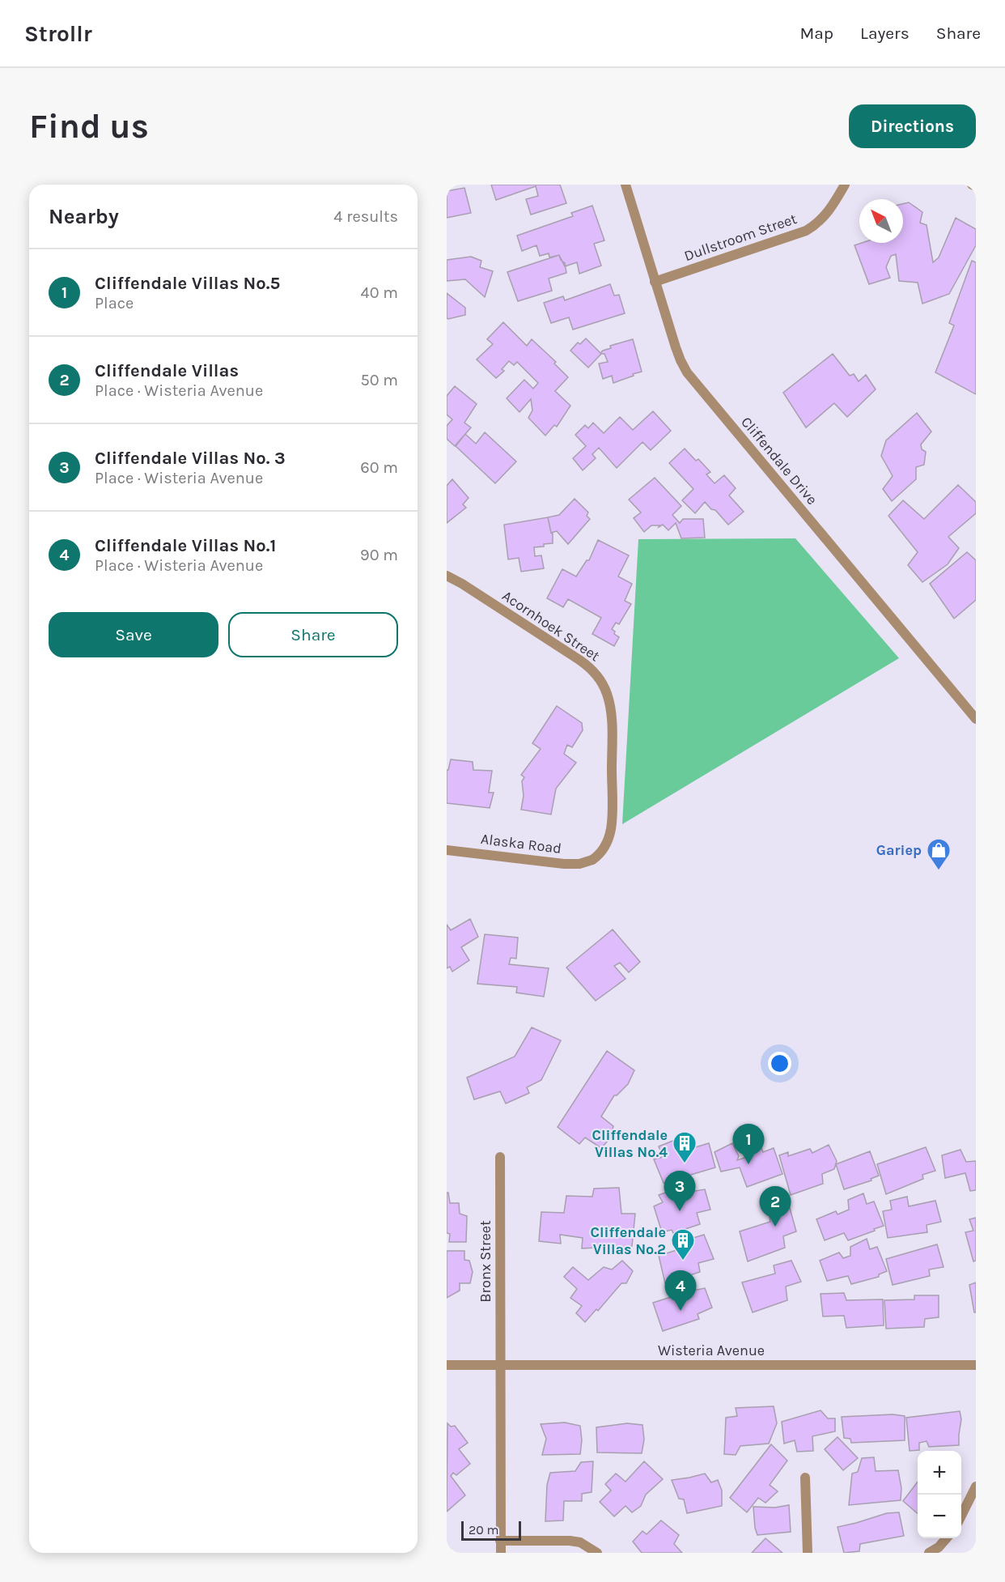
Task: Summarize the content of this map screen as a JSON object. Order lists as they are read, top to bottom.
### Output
{
  "streets": {
    "street": [
      "Dullstroom Street",
      "Cliffendale Drive",
      "Acornhoek Street",
      "Alaska Road",
      "Bronx Street",
      "Wisteria Avenue"
    ]
  },
  "crossings": [
    ["Dullstroom Street", "Cliffendale Drive"],
    ["Acornhoek Street", "Alaska Road"],
    ["Bronx Street", "Wisteria Avenue"]
  ],
  "places": {
    "shop": ["Gariep"],
    "building": ["Cliffendale Villas No.4", "Cliffendale Villas No.2"]
  },
  "scale_bar": "20 m",
  "north": "top left",
  "page": {
    "header": "Strollr",
    "nav": ["Map", "Layers", "Share"],
    "buttons": [
      "Directions",
      ["Save", "Share"]
    ],
    "title": "Find us",
    "heading": ["Nearby", "4 results"],
    "list": [
      {
        "mark": "1",
        "name": "Cliffendale Villas No.5",
        "note": "Place",
        "value": "40 m"
      },
      {
        "mark": "2",
        "name": "Cliffendale Villas",
        "note": "Place · Wisteria Avenue",
        "value": "50 m"
      },
      {
        "mark": "3",
        "name": "Cliffendale Villas No. 3",
        "note": "Place · Wisteria Avenue",
        "value": "60 m"
      },
      {
        "mark": "4",
        "name": "Cliffendale Villas No.1",
        "note": "Place · Wisteria Avenue",
        "value": "90 m"
      }
    ],
    "pins": [
      "1",
      "3",
      "2",
      "4"
    ],
    "map_buttons": ["+", "−"],
    "scale": "20 m"
  }
}
